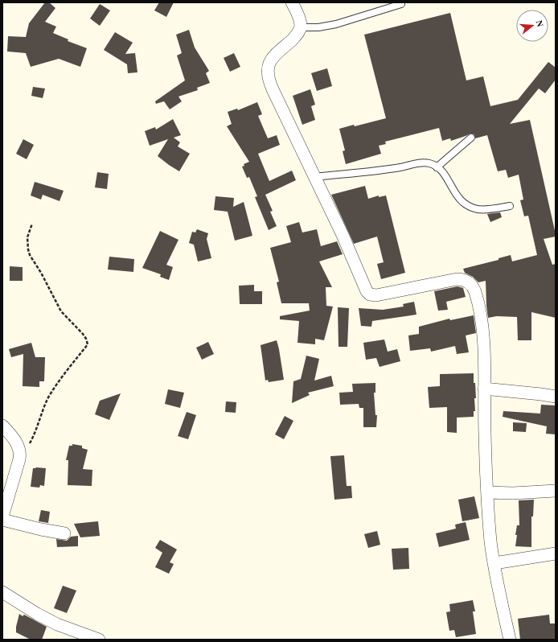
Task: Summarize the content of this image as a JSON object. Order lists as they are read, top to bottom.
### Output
{
  "north": "right"
}
